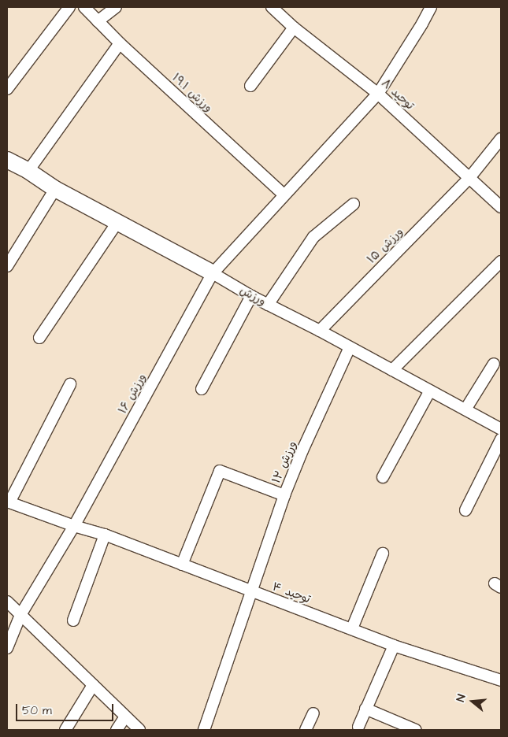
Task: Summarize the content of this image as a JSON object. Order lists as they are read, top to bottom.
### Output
{
  "streets": {
    "street": [
      "ورزش ۱۹.۱",
      "توحید ۸",
      "ورزش ۱۵",
      "ورزش",
      "ورزش ۱۶",
      "ورزش ۱۲",
      "توحید ۴"
    ]
  },
  "crossings": [
    ["ورزش ۱۹.۱", "ورزش ۱۶"],
    ["توحید ۸", "ورزش ۱۵"],
    ["توحید ۸", "ورزش ۱۶"],
    ["ورزش ۱۵", "ورزش"],
    ["ورزش", "ورزش ۱۶"],
    ["ورزش", "ورزش ۱۲"],
    ["ورزش ۱۶", "توحید ۴"],
    ["ورزش ۱۲", "توحید ۴"]
  ],
  "scale_bar": "50 m",
  "north": "left"
}
